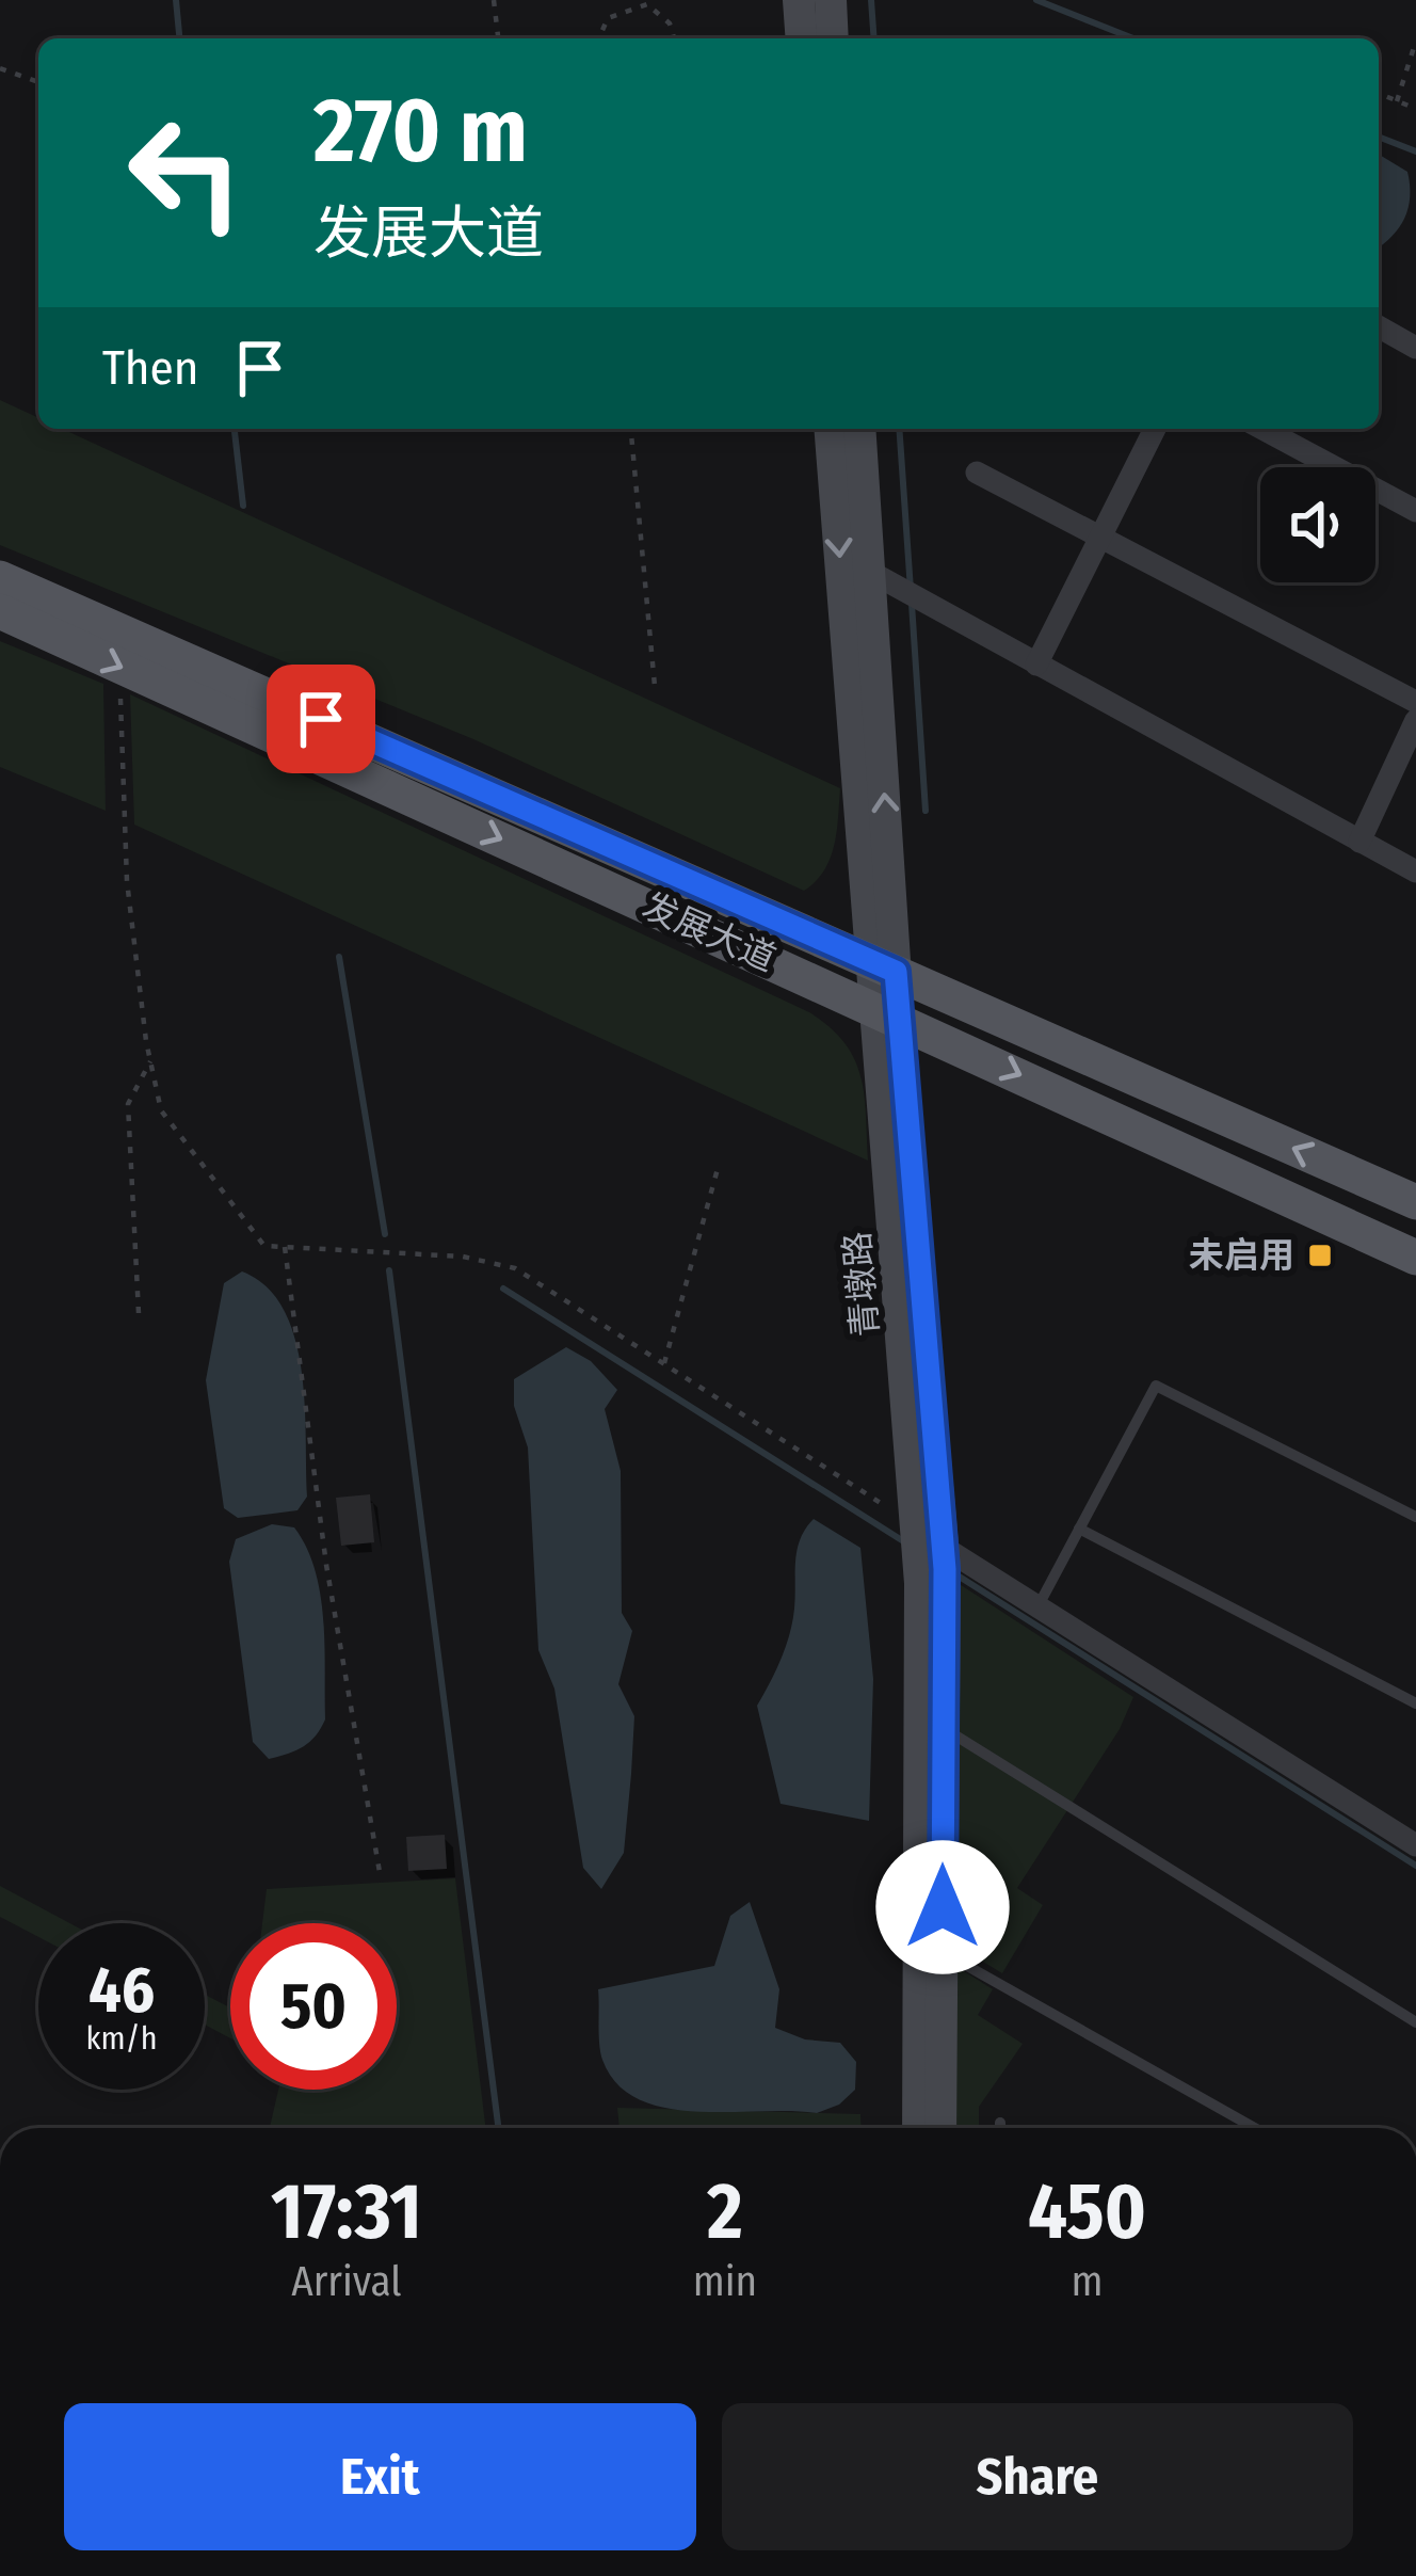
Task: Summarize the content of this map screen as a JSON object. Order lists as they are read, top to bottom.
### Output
{
  "streets": {
    "main road": ["发展大道", "青墩路"]
  },
  "crossings": [
    ["发展大道", "青墩路"]
  ],
  "places": {
    "transit": ["未启用"]
  },
  "page": {
    "turn": ["270 m", "发展大道"],
    "then": "Then",
    "speed": "46 km/h",
    "limit": "50",
    "eta": [
      "17:31",
      "Arrival",
      "2",
      "min",
      "450",
      "m"
    ],
    "buttons": ["Exit", "Share"]
  }
}
